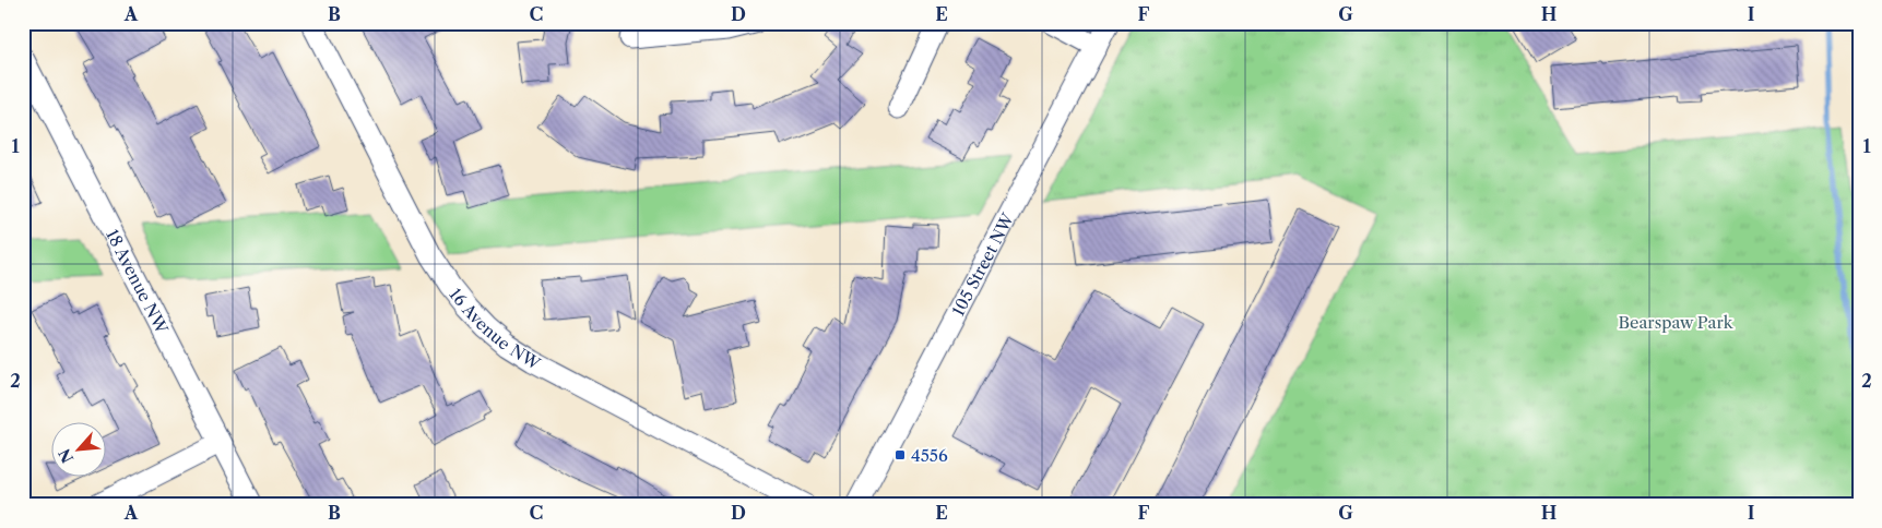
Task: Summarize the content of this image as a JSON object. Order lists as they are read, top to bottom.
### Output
{
  "streets": {
    "street": ["105 Street NW", "18 Avenue NW", "16 Avenue NW"]
  },
  "parks": ["Bearspaw Park"],
  "places": {
    "transit": ["4556"]
  },
  "north": "bottom left",
  "grid": {
    "columns": [
      "A",
      "B",
      "C",
      "D",
      "E",
      "F",
      "G",
      "H",
      "I"
    ],
    "rows": ["1", "2"]
  }
}
